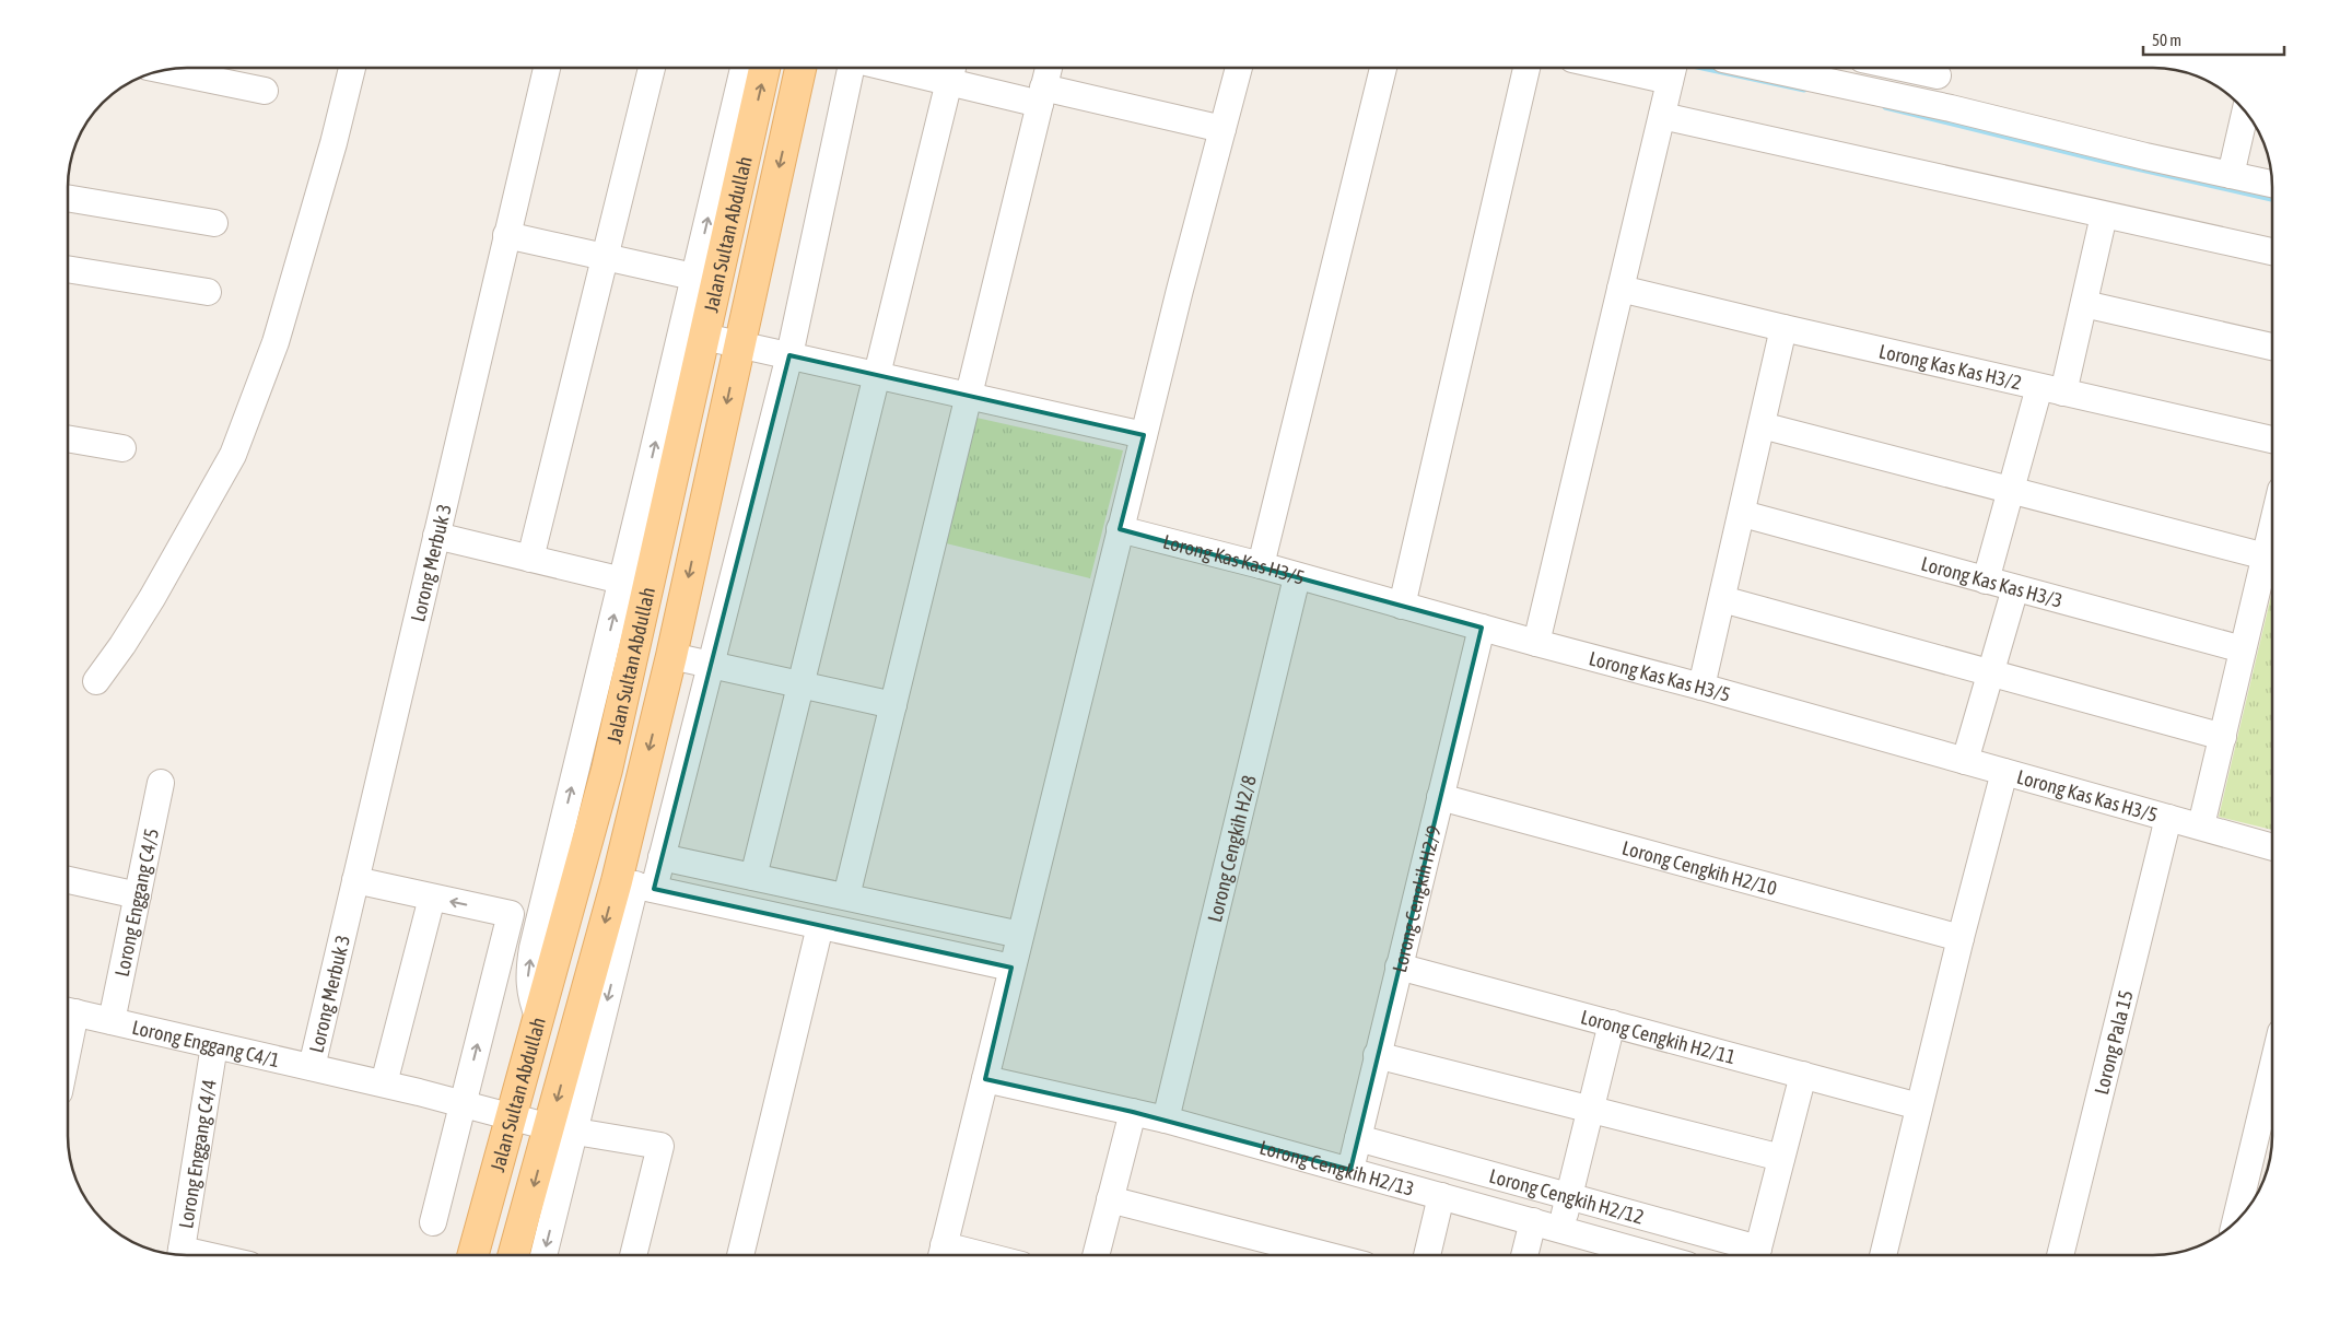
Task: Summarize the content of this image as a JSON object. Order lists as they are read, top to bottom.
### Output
{
  "streets": {
    "main road": ["Jalan Sultan Abdullah"],
    "street": [
      "Lorong Kas Kas H3/2",
      "Lorong Kas Kas H3/5",
      "Lorong Merbuk 3",
      "Lorong Kas Kas H3/3",
      "Lorong Cengkih H2/8",
      "Lorong Cengkih H2/10",
      "Lorong Cengkih H2/9",
      "Lorong Enggang C4/5",
      "Lorong Cengkih H2/11",
      "Lorong Pala 15",
      "Lorong Enggang C4/1",
      "Lorong Enggang C4/4",
      "Lorong Cengkih H2/13",
      "Lorong Cengkih H2/12"
    ]
  },
  "crossings": [
    ["Jalan Sultan Abdullah", "Lorong Enggang C4/1"],
    ["Lorong Kas Kas H3/5", "Lorong Cengkih H2/8"],
    ["Lorong Kas Kas H3/5", "Lorong Cengkih H2/9"],
    ["Lorong Kas Kas H3/5", "Lorong Pala 15"],
    ["Lorong Merbuk 3", "Lorong Enggang C4/1"],
    ["Lorong Cengkih H2/8", "Lorong Cengkih H2/13"],
    ["Lorong Cengkih H2/10", "Lorong Cengkih H2/9"],
    ["Lorong Cengkih H2/9", "Lorong Cengkih H2/11"],
    ["Lorong Cengkih H2/9", "Lorong Cengkih H2/13"],
    ["Lorong Cengkih H2/9", "Lorong Cengkih H2/12"],
    ["Lorong Enggang C4/5", "Lorong Enggang C4/1"],
    ["Lorong Enggang C4/1", "Lorong Enggang C4/4"]
  ],
  "scale_bar": "50 m"
}
